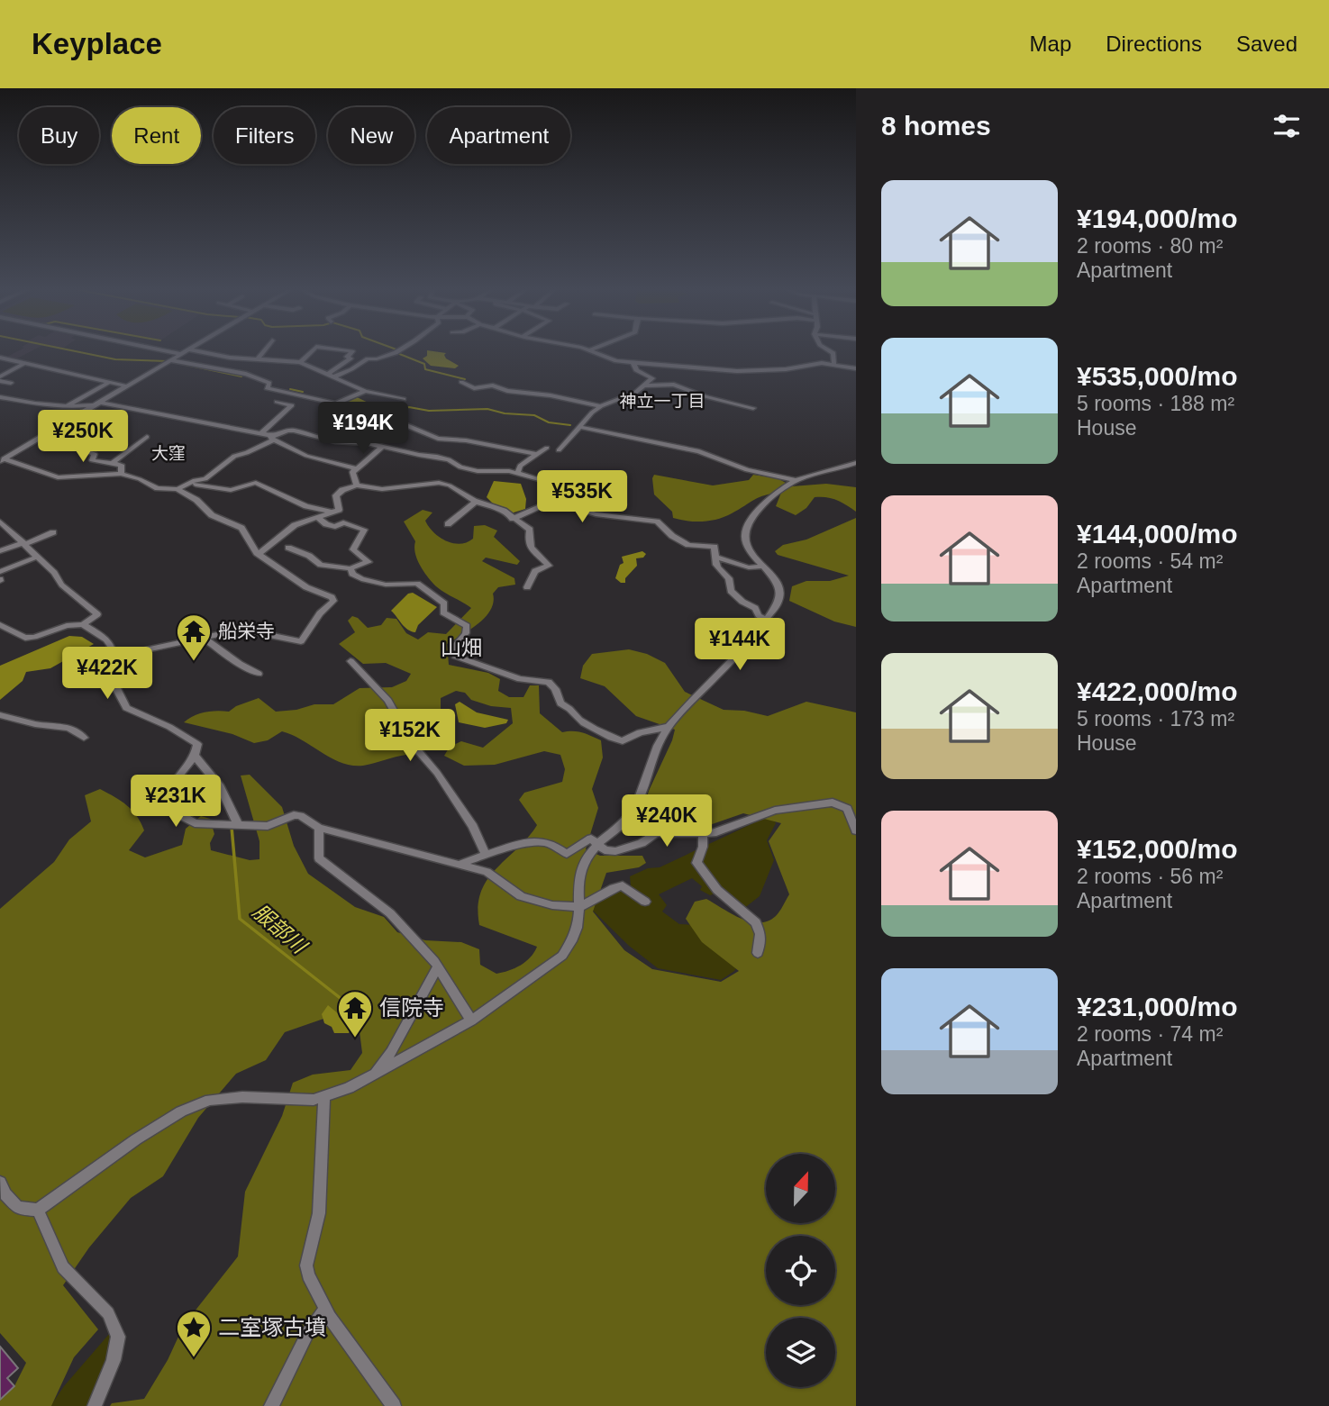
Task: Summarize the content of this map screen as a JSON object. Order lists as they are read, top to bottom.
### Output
{
  "districts": ["神立一丁目", "大窪", "山畑"],
  "water": ["服部川"],
  "places": {
    "temple": ["船栄寺", "信院寺"],
    "place": ["二室塚古墳"]
  },
  "north": "top",
  "page": {
    "header": "Keyplace",
    "nav": ["Map", "Directions", "Saved"],
    "heading": "8 homes",
    "chip": [
      "Buy",
      "Rent",
      "Filters",
      "New",
      "Apartment"
    ],
    "list": [
      {
        "name": "¥194,000/mo",
        "note": "2 rooms · 80 m² · Apartment"
      },
      {
        "name": "¥535,000/mo",
        "note": "5 rooms · 188 m² · House"
      },
      {
        "name": "¥144,000/mo",
        "note": "2 rooms · 54 m² · Apartment"
      },
      {
        "name": "¥422,000/mo",
        "note": "5 rooms · 173 m² · House"
      },
      {
        "name": "¥152,000/mo",
        "note": "2 rooms · 56 m² · Apartment"
      },
      {
        "name": "¥231,000/mo",
        "note": "2 rooms · 74 m² · Apartment"
      }
    ],
    "price": [
      "¥194K",
      "¥250K",
      "¥535K",
      "¥144K",
      "¥422K",
      "¥152K",
      "¥231K",
      "¥240K"
    ]
  }
}
